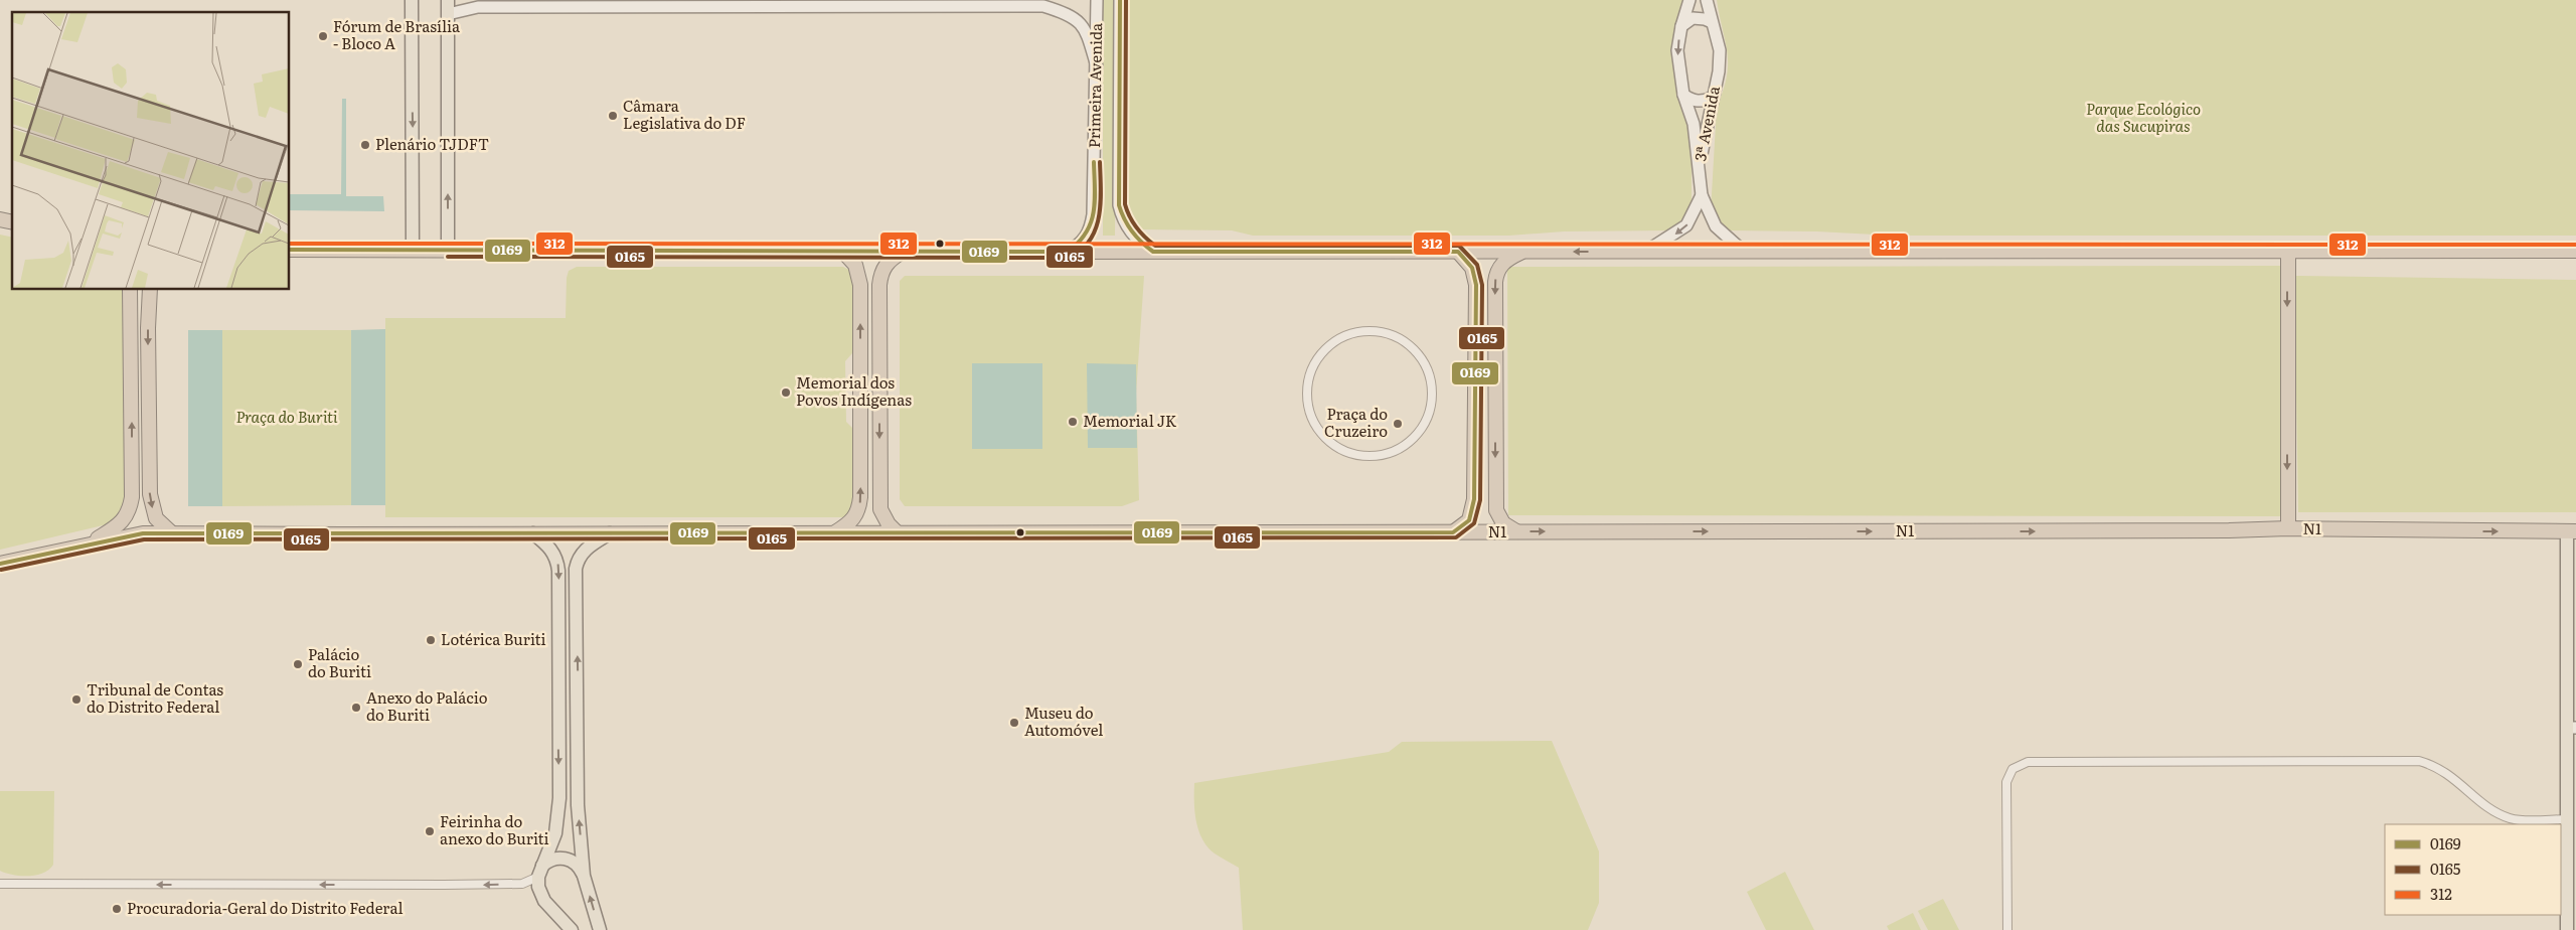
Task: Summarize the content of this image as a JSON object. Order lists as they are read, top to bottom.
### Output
{
  "streets": {
    "highway": ["N1"],
    "street": ["Primeira Avenida", "3ª Avenida"]
  },
  "one_way": ["N1"],
  "parks": ["Parque Ecológico das Sucupiras", "Praça do Buriti"],
  "places": [
    "Fórum de Brasília - Bloco A",
    "Câmara Legislativa do DF",
    "Plenário TJDFT",
    "Memorial dos Povos Indígenas",
    "Memorial JK",
    "Praça do Cruzeiro",
    "Lotérica Buriti",
    "Palácio do Buriti",
    "Tribunal de Contas do Distrito Federal",
    "Anexo do Palácio do Buriti",
    "Museu do Automóvel",
    "Feirinha do anexo do Buriti",
    "Procuradoria-Geral do Distrito Federal"
  ],
  "lines": ["transit line 0169", "transit line 0165", "transit line 312"],
  "legend": ["0169", "0165", "312"]
}
